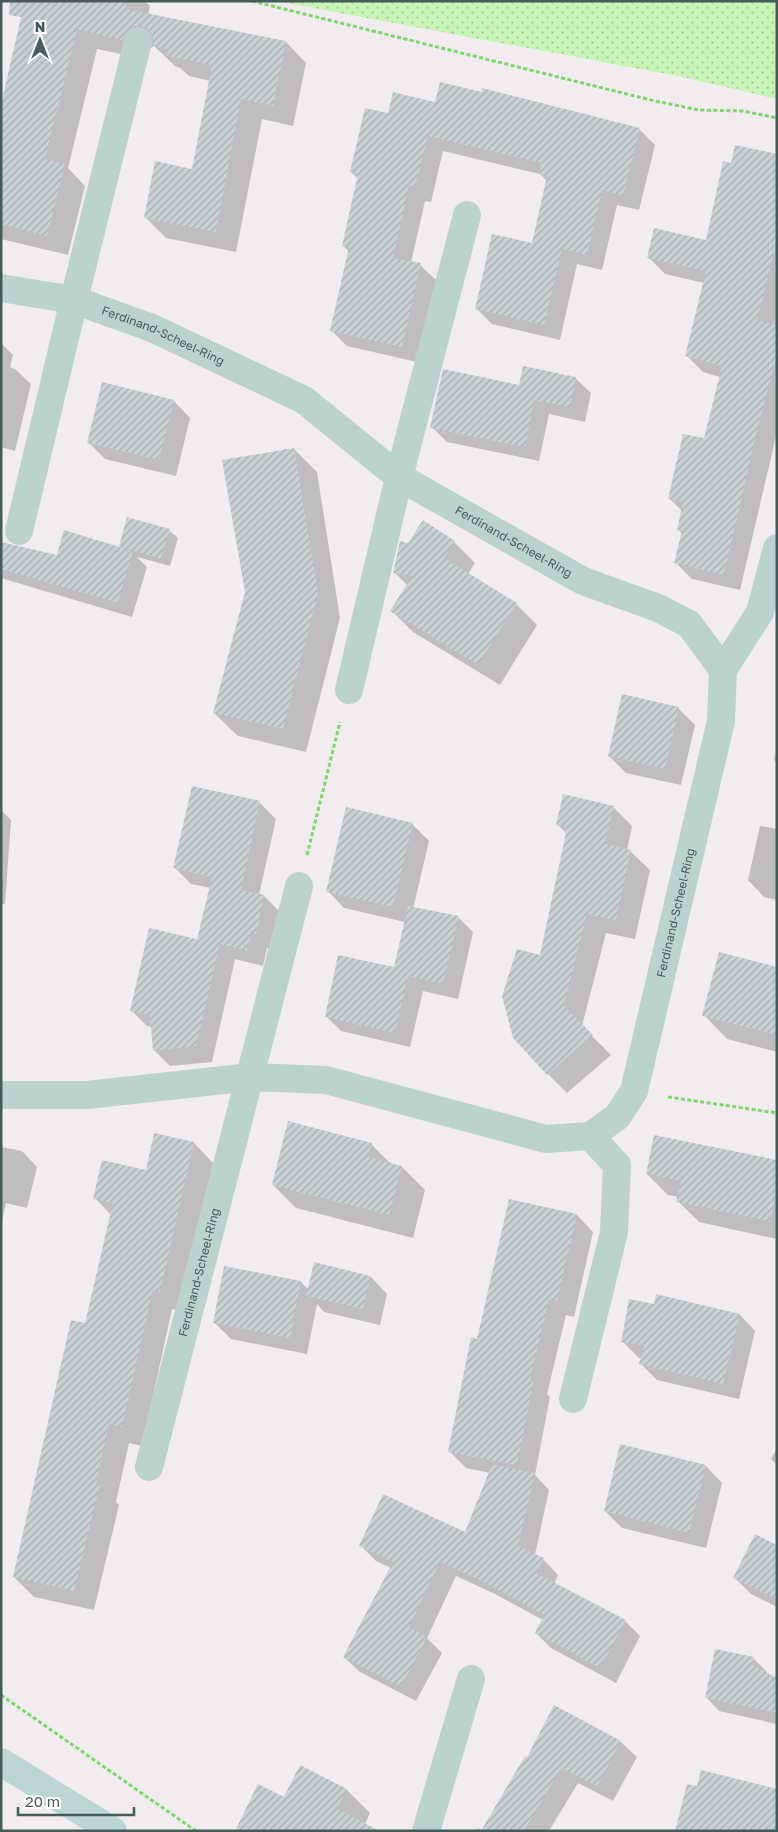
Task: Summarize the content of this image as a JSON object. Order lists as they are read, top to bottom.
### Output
{
  "streets": {
    "street": ["Ferdinand-Scheel-Ring"]
  },
  "scale_bar": "20 m",
  "north": "top"
}
